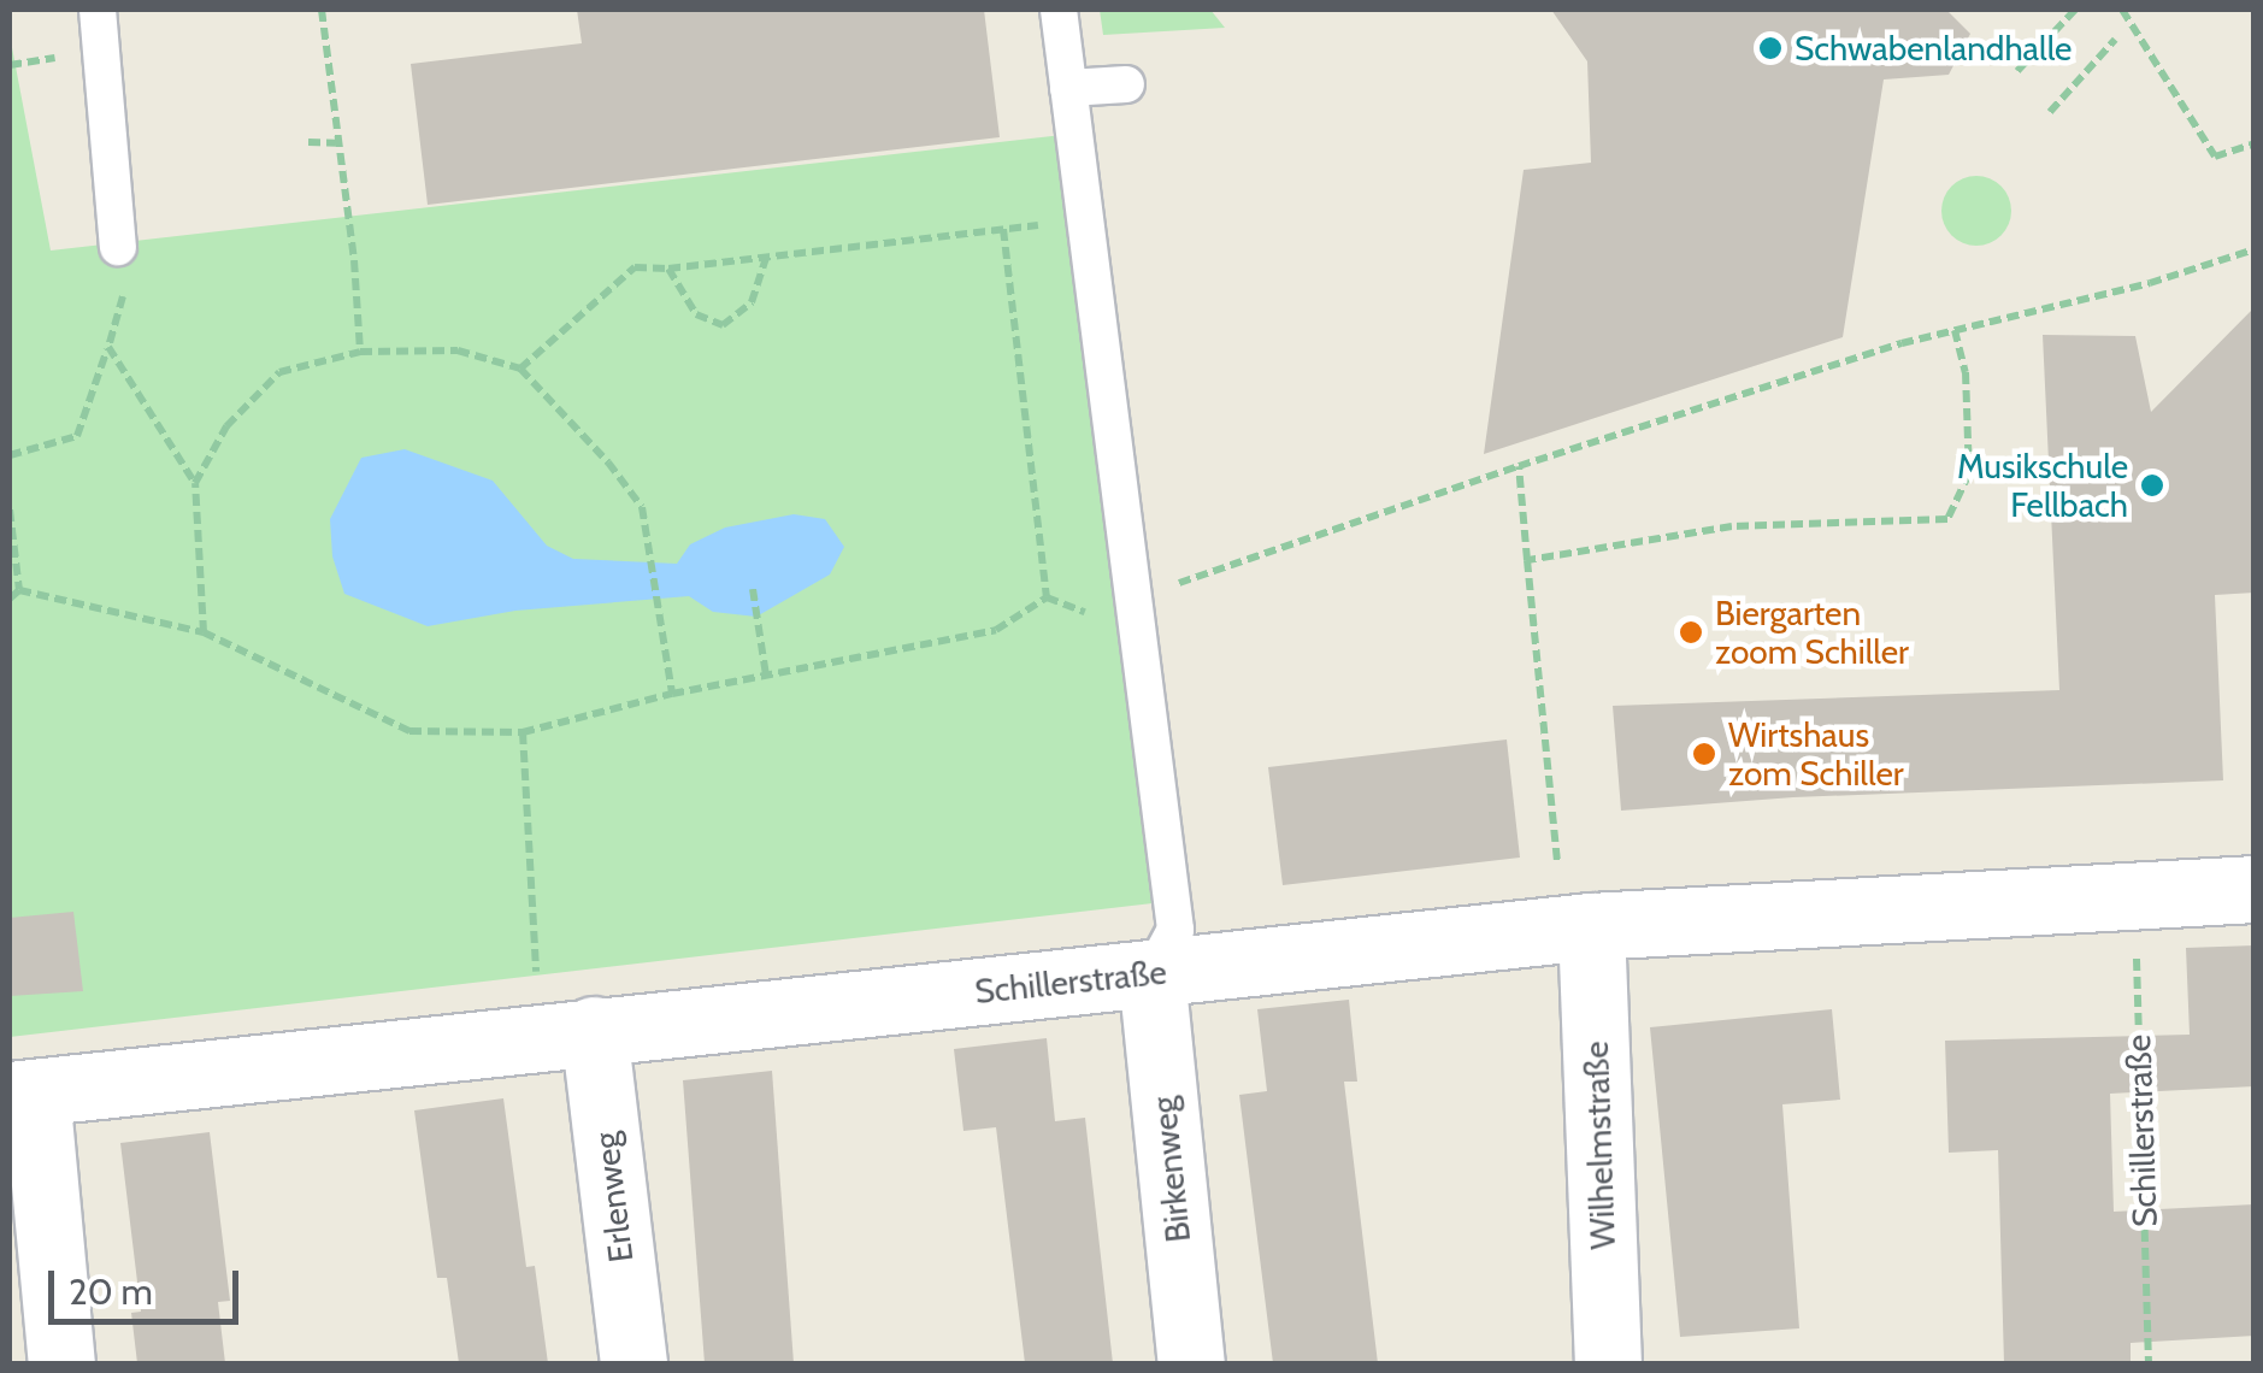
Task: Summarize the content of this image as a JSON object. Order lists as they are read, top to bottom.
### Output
{
  "streets": {
    "street": [
      "Schillerstraße",
      "Wilhelmstraße",
      "Birkenweg",
      "Erlenweg"
    ]
  },
  "crossings": [
    ["Schillerstraße", "Wilhelmstraße"],
    ["Schillerstraße", "Birkenweg"],
    ["Schillerstraße", "Erlenweg"]
  ],
  "places": [
    "Schwabenlandhalle",
    "Musikschule Fellbach",
    "Biergarten zoom Schiller",
    "Wirtshaus zom Schiller"
  ],
  "scale_bar": "20 m"
}
